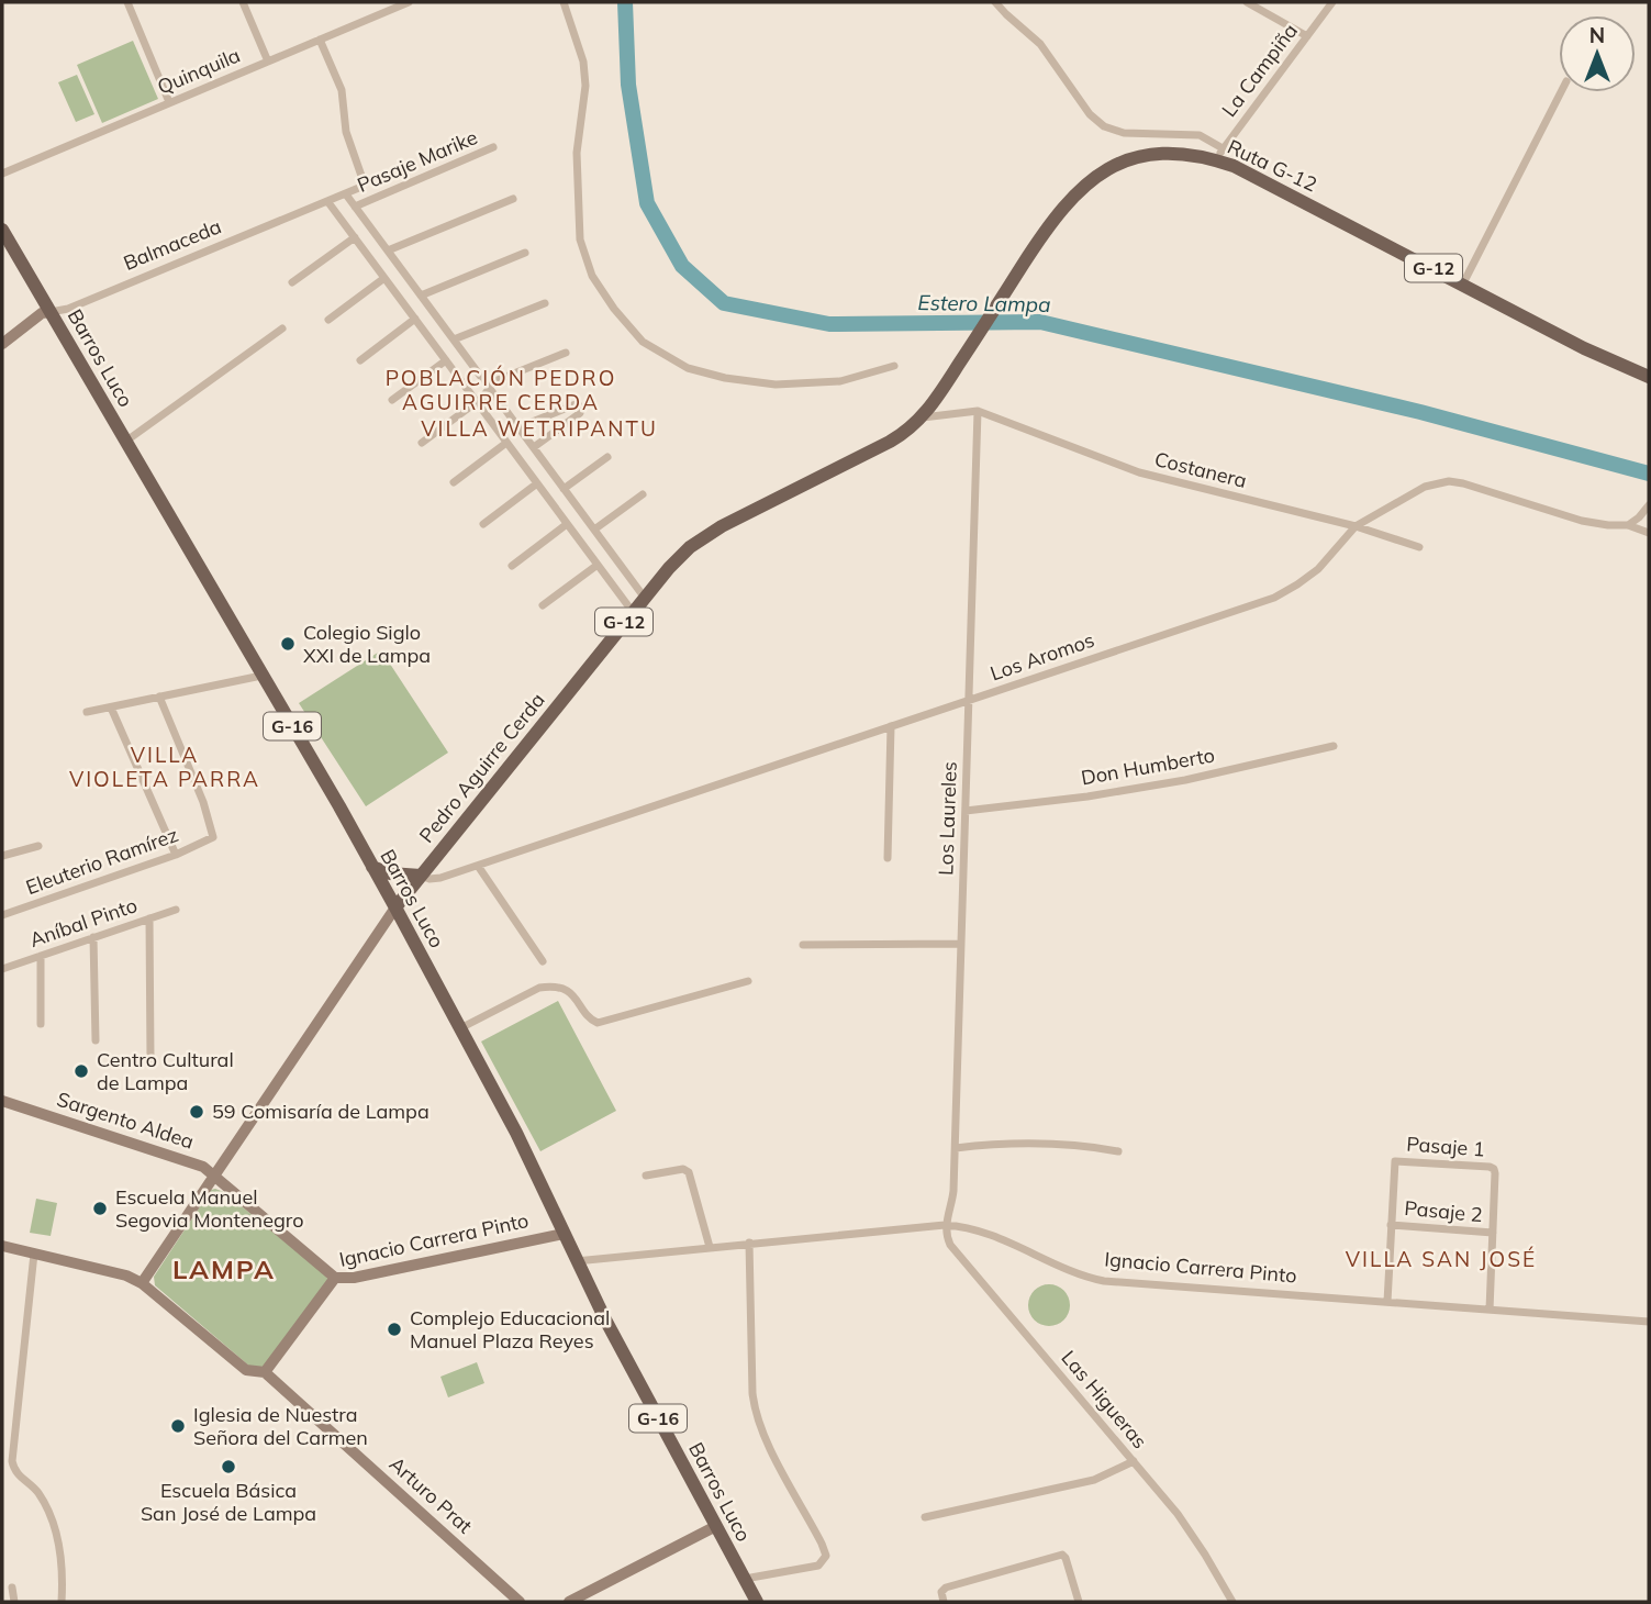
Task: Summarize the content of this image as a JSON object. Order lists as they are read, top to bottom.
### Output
{
  "streets": {
    "main road": [
      "Ruta G-12",
      "Balmaceda",
      "G-12",
      "Barros Luco",
      "G-16",
      "Pedro Aguirre Cerda",
      "Sargento Aldea",
      "Ignacio Carrera Pinto",
      "Arturo Prat"
    ],
    "street": [
      "La Campiña",
      "Quinquila",
      "Pasaje Marike",
      "Costanera",
      "Los Aromos",
      "Don Humberto",
      "Los Laureles",
      "Eleuterio Ramírez",
      "Aníbal Pinto",
      "Pasaje 1",
      "Pasaje 2",
      "Las Higueras"
    ]
  },
  "crossings": [
    ["La Campiña", "Ruta G-12"],
    ["Quinquila", "Balmaceda"],
    ["Ruta G-12", "Pedro Aguirre Cerda"],
    ["Balmaceda", "Barros Luco"],
    ["Barros Luco", "Pedro Aguirre Cerda"],
    ["Barros Luco", "Ignacio Carrera Pinto"],
    ["Costanera", "Los Aromos"],
    ["Costanera", "Los Laureles"],
    ["Los Aromos", "Pedro Aguirre Cerda"],
    ["Los Aromos", "Los Laureles"],
    ["Don Humberto", "Los Laureles"],
    ["Pedro Aguirre Cerda", "Sargento Aldea"],
    ["Pedro Aguirre Cerda", "Arturo Prat"],
    ["Los Laureles", "Ignacio Carrera Pinto"],
    ["Los Laureles", "Las Higueras"],
    ["Sargento Aldea", "Ignacio Carrera Pinto"],
    ["Pasaje 1", "Pasaje 2"],
    ["Ignacio Carrera Pinto", "Las Higueras"],
    ["Ignacio Carrera Pinto", "Arturo Prat"]
  ],
  "districts": [
    "POBLACIÓN PEDRO AGUIRRE CERDA",
    "VILLA WETRIPANTU",
    "VILLA VIOLETA PARRA",
    "VILLA SAN JOSÉ",
    "LAMPA"
  ],
  "water": ["Estero Lampa"],
  "places": [
    "Colegio Siglo XXI de Lampa",
    "Centro Cultural de Lampa",
    "59 Comisaría de Lampa",
    "Escuela Manuel Segovia Montenegro",
    "Complejo Educacional Manuel Plaza Reyes",
    "Iglesia de Nuestra Señora del Carmen",
    "Escuela Básica San José de Lampa"
  ],
  "north": "top"
}
